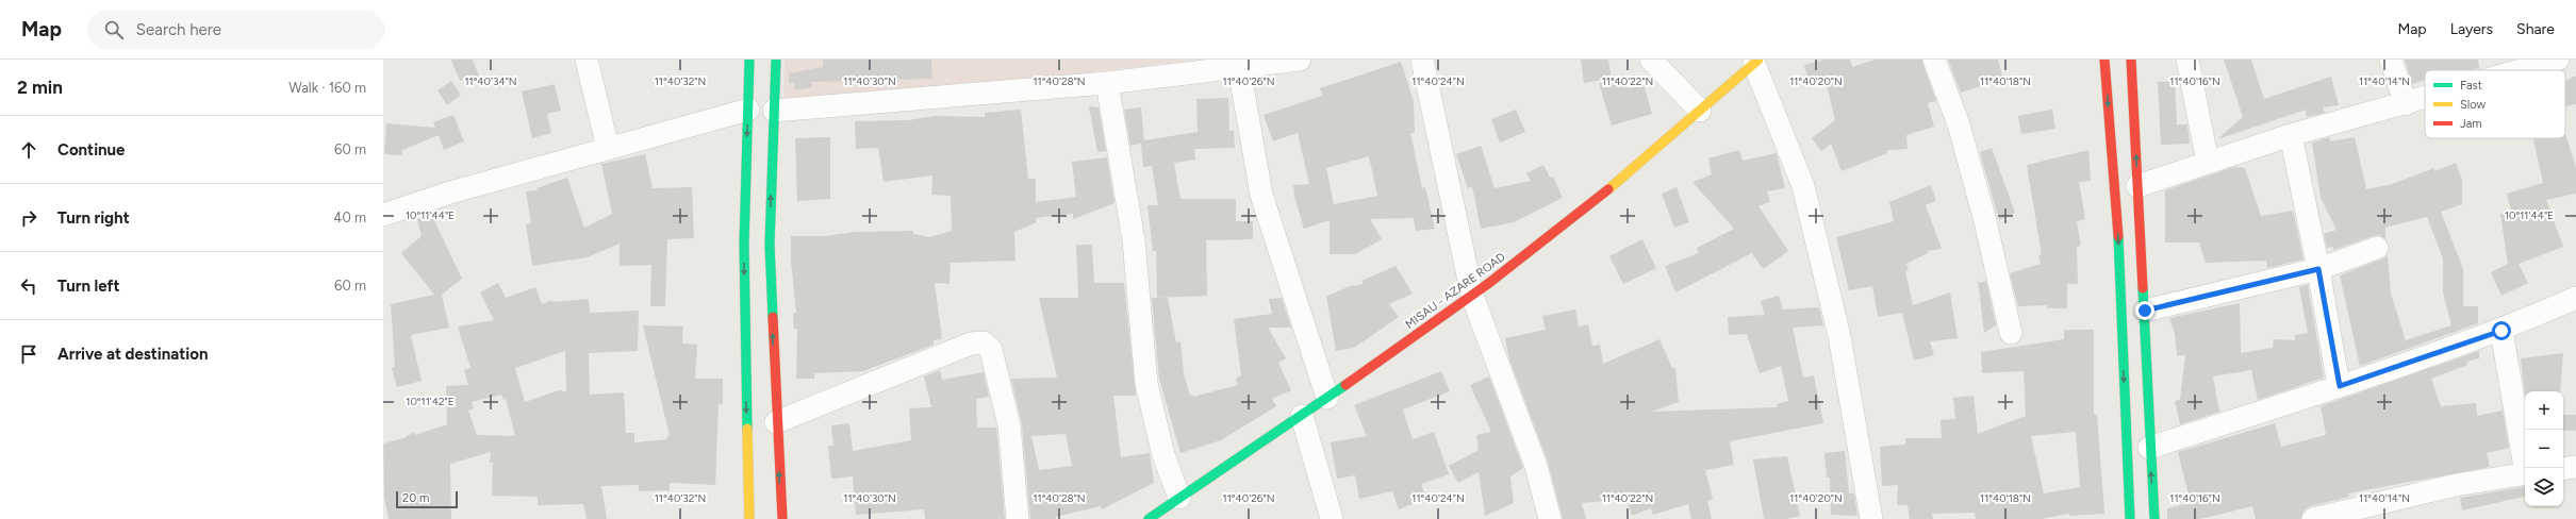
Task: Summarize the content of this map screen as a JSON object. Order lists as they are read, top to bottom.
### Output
{
  "streets": {
    "main road": ["MISAU - AZARE ROAD"]
  },
  "legend": ["Fast", "Slow", "Jam"],
  "scale_bar": "20 m",
  "page": {
    "header": "Map",
    "search": "Search here",
    "nav": ["Map", "Layers", "Share"],
    "heading": ["2 min", "Walk · 160 m"],
    "list": [
      ["Continue", "60 m"],
      ["Turn right", "40 m"],
      ["Turn left", "60 m"],
      "Arrive at destination"
    ],
    "map_buttons": ["+", "−"],
    "scale": "20 m"
  },
  "coordinates": [
    "11°40'34\"N",
    "11°40'32\"N",
    "11°40'30\"N",
    "11°40'28\"N",
    "11°40'26\"N",
    "11°40'24\"N",
    "11°40'22\"N",
    "11°40'20\"N",
    "11°40'18\"N",
    "11°40'16\"N",
    "11°40'14\"N",
    "10°11'44\"E",
    "10°11'42\"E"
  ]
}
